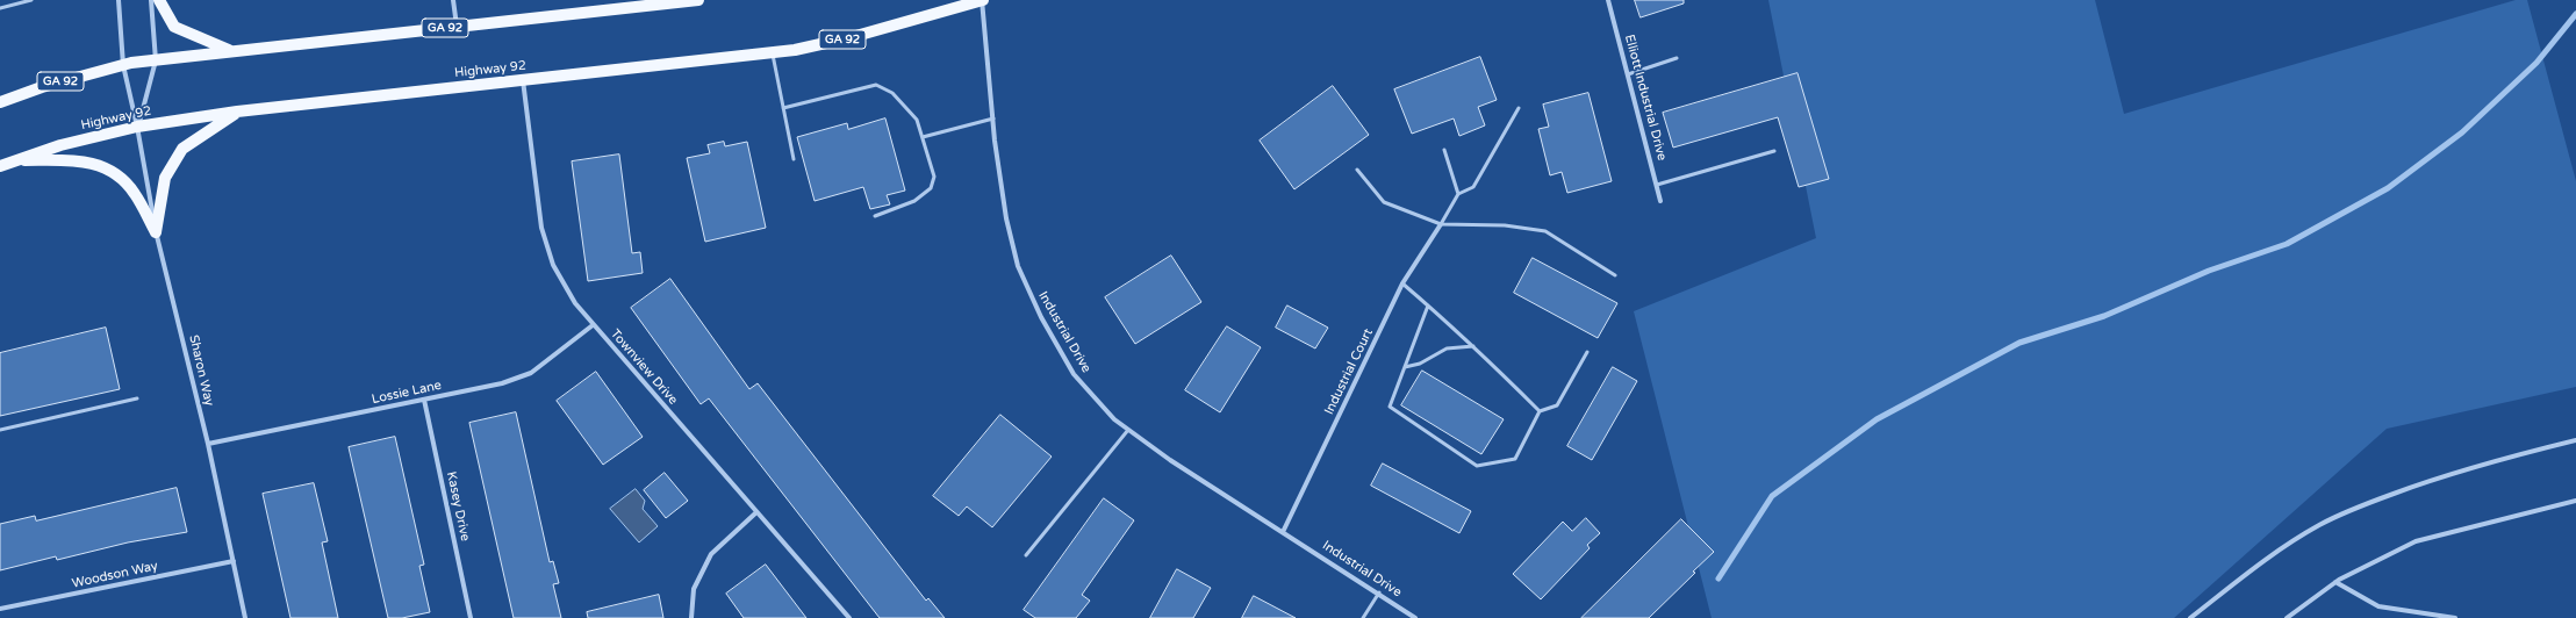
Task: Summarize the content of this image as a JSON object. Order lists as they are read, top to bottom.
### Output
{
  "streets": {
    "main road": ["GA 92", "Highway 92"],
    "street": [
      "Elliott Industrial Drive",
      "Industrial Drive",
      "Townview Drive",
      "Sharon Way",
      "Industrial Court",
      "Lossie Lane",
      "Kasey Drive",
      "Woodson Way"
    ]
  },
  "crossings": [
    ["GA 92", "Sharon Way"],
    ["Highway 92", "Industrial Drive"],
    ["Highway 92", "Townview Drive"],
    ["Highway 92", "Sharon Way"],
    ["Industrial Drive", "Industrial Court"],
    ["Townview Drive", "Lossie Lane"],
    ["Sharon Way", "Lossie Lane"],
    ["Sharon Way", "Woodson Way"],
    ["Lossie Lane", "Kasey Drive"]
  ]
}
